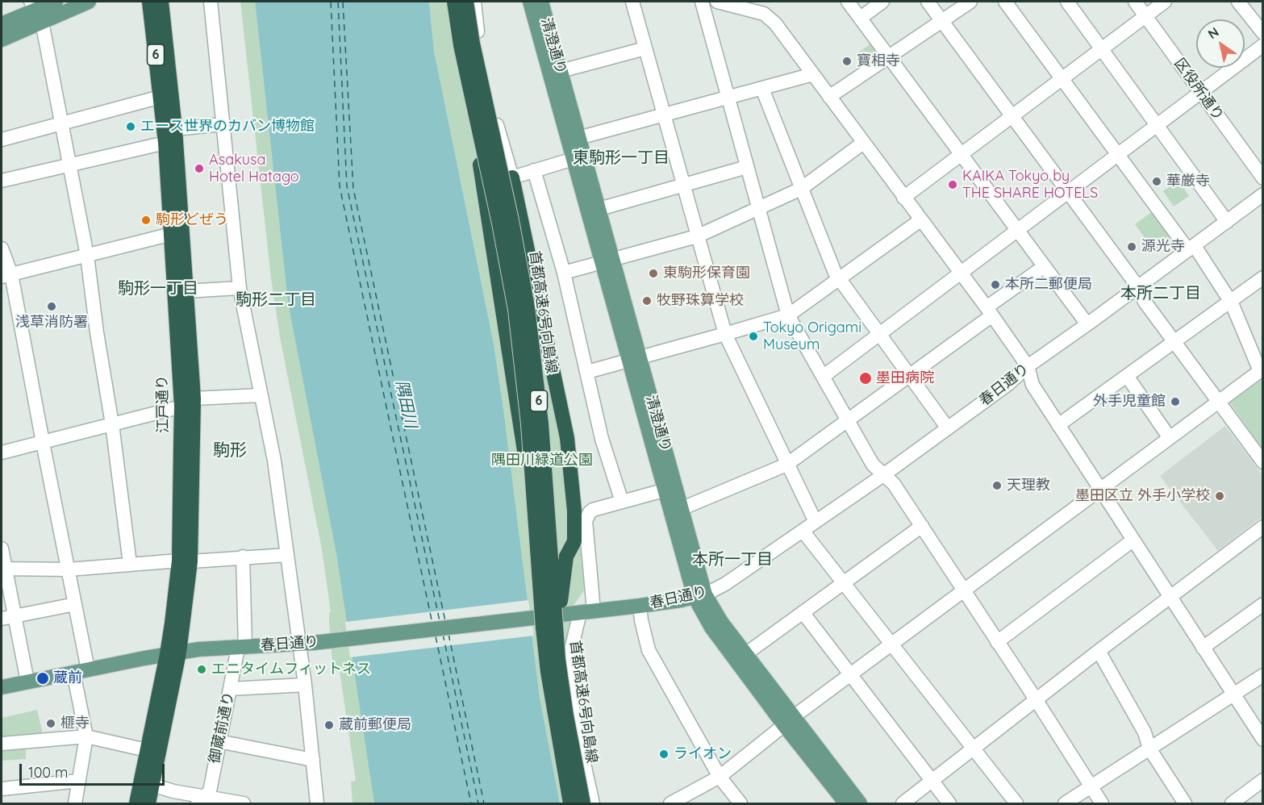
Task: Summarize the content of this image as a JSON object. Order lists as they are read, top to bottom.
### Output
{
  "streets": {
    "highway": ["6", "首都高速6号向島線", "江戸通り"],
    "main road": ["清澄通り", "春日通り"],
    "street": ["区役所通り", "御蔵前通り"]
  },
  "crossings": [
    ["清澄通り", "春日通り"],
    ["6", "首都高速6号向島線"],
    ["春日通り", "江戸通り"],
    ["春日通り", "御蔵前通り"]
  ],
  "districts": [
    "東駒形一丁目",
    "駒形一丁目",
    "本所二丁目",
    "駒形二丁目",
    "駒形",
    "本所一丁目"
  ],
  "water": ["隅田川"],
  "parks": ["隅田川緑道公園"],
  "places": [
    "寶相寺",
    "エース世界のカバン博物館",
    "Asakusa Hotel Hatago",
    "華厳寺",
    "KAIKA Tokyo by THE SHARE HOTELS",
    "駒形どぜう",
    "源光寺",
    "東駒形保育園",
    "本所二郵便局",
    "牧野珠算学校",
    "浅草消防署",
    "Tokyo Origami Museum",
    "墨田病院",
    "外手児童館",
    "天理教",
    "墨田区立 外手小学校",
    "エニタイムフィットネス",
    "蔵前",
    "榧寺",
    "蔵前郵便局",
    "ライオン"
  ],
  "scale_bar": "100 m",
  "north": "top left"
}
